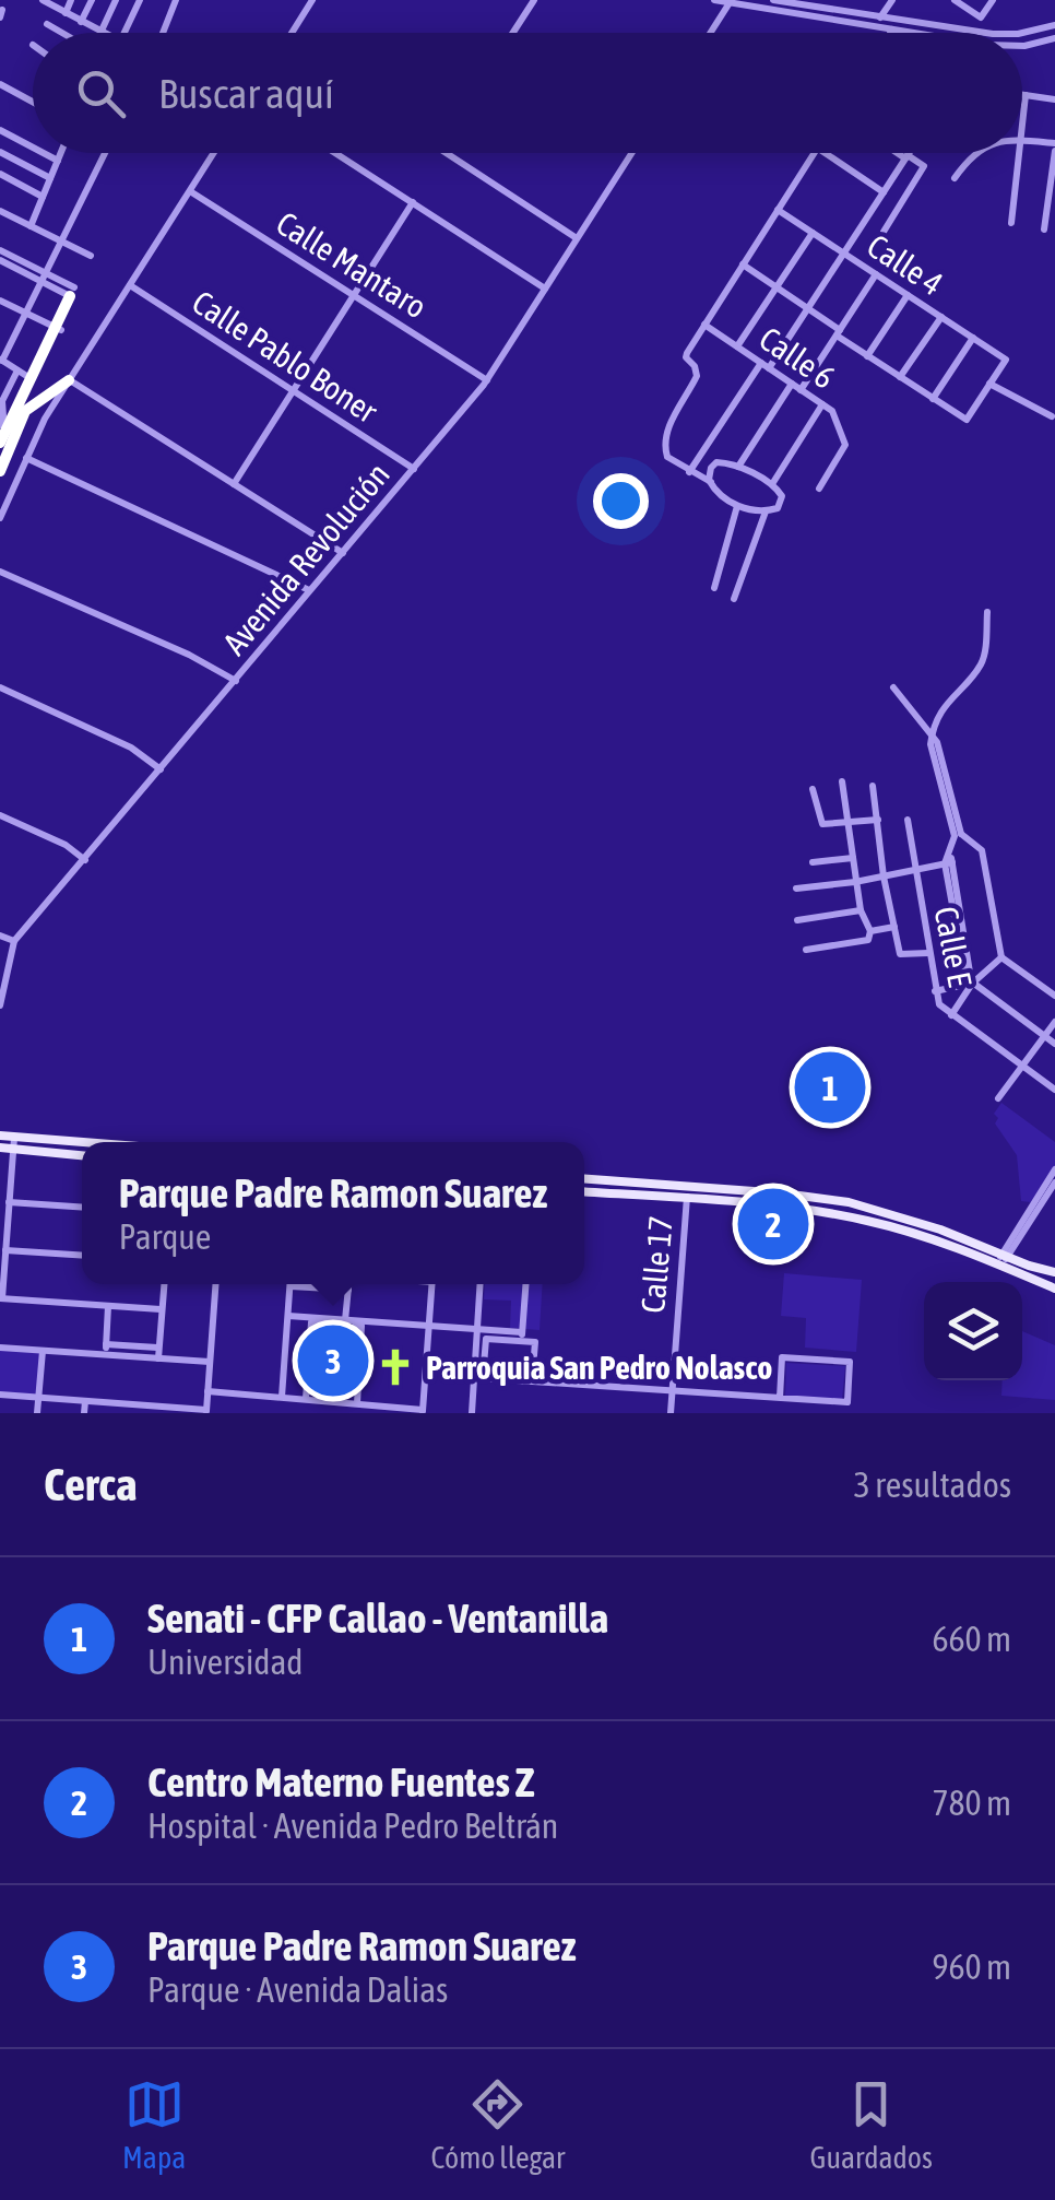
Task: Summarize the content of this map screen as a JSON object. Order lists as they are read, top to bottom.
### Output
{
  "streets": {
    "street": [
      "Calle Mantaro",
      "Calle 4",
      "Calle Pablo Boner",
      "Calle 6",
      "Avenida Revolución",
      "Calle E",
      "Calle 17"
    ]
  },
  "crossings": [
    ["Calle Mantaro", "Avenida Revolución"],
    ["Calle Pablo Boner", "Avenida Revolución"]
  ],
  "places": {
    "church": ["Parroquia San Pedro Nolasco"]
  },
  "page": {
    "search": "Buscar aquí",
    "pins": ["1", "2", "3"],
    "popup": ["Parque Padre Ramon Suarez", "Parque"],
    "heading": ["Cerca", "3 resultados"],
    "list": [
      {
        "mark": "1",
        "name": "Senati - CFP Callao - Ventanilla",
        "note": "Universidad",
        "value": "660 m"
      },
      {
        "mark": "2",
        "name": "Centro Materno Fuentes Z",
        "note": "Hospital · Avenida Pedro Beltrán",
        "value": "780 m"
      },
      {
        "mark": "3",
        "name": "Parque Padre Ramon Suarez",
        "note": "Parque · Avenida Dalias",
        "value": "960 m"
      }
    ],
    "nav": ["Mapa", "Cómo llegar", "Guardados"]
  }
}
